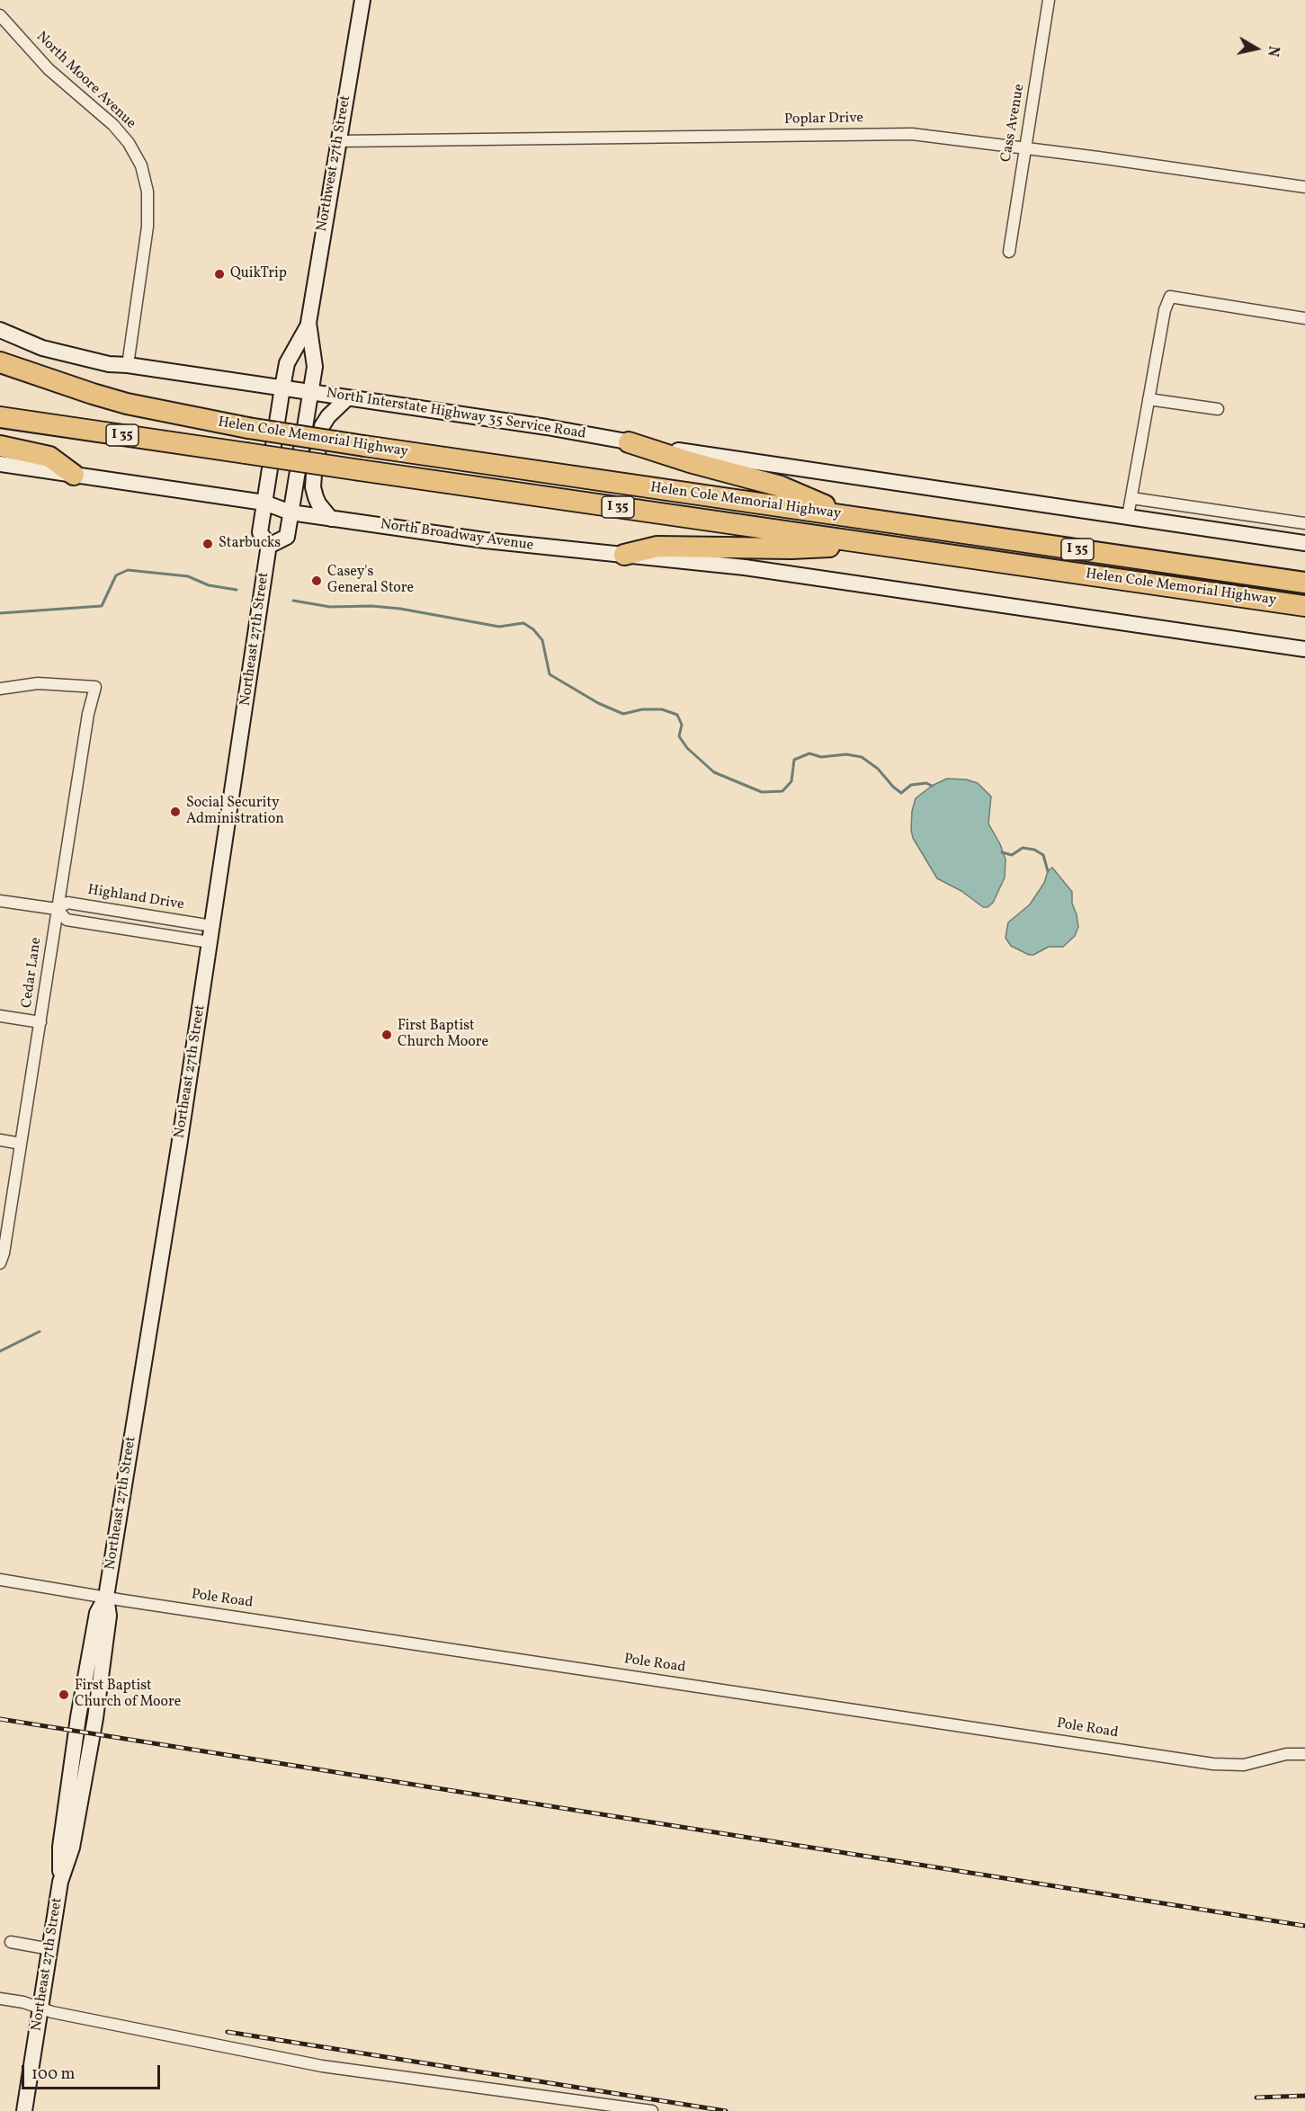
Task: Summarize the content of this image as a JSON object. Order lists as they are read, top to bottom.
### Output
{
  "streets": {
    "highway": ["I 35", "Helen Cole Memorial Highway"],
    "main road": [
      "Northwest 27th Street",
      "North Interstate Highway 35 Service Road",
      "North Broadway Avenue",
      "Northeast 27th Street"
    ],
    "street": [
      "North Moore Avenue",
      "Poplar Drive",
      "Cass Avenue",
      "Highland Drive",
      "Cedar Lane",
      "Pole Road"
    ]
  },
  "crossings": [
    ["North Moore Avenue", "North Interstate Highway 35 Service Road"],
    ["Poplar Drive", "Cass Avenue"],
    ["Poplar Drive", "Northwest 27th Street"],
    ["Northwest 27th Street", "North Interstate Highway 35 Service Road"],
    ["Northwest 27th Street", "North Broadway Avenue"],
    ["Northwest 27th Street", "Northeast 27th Street"],
    ["North Broadway Avenue", "Northeast 27th Street"],
    ["Northeast 27th Street", "Highland Drive"],
    ["Northeast 27th Street", "Pole Road"],
    ["Highland Drive", "Cedar Lane"]
  ],
  "places": [
    "QuikTrip",
    "Starbucks",
    "Casey's General Store",
    "Social Security Administration",
    "First Baptist Church Moore",
    "First Baptist Church of Moore"
  ],
  "scale_bar": "100 m",
  "north": "right"
}
